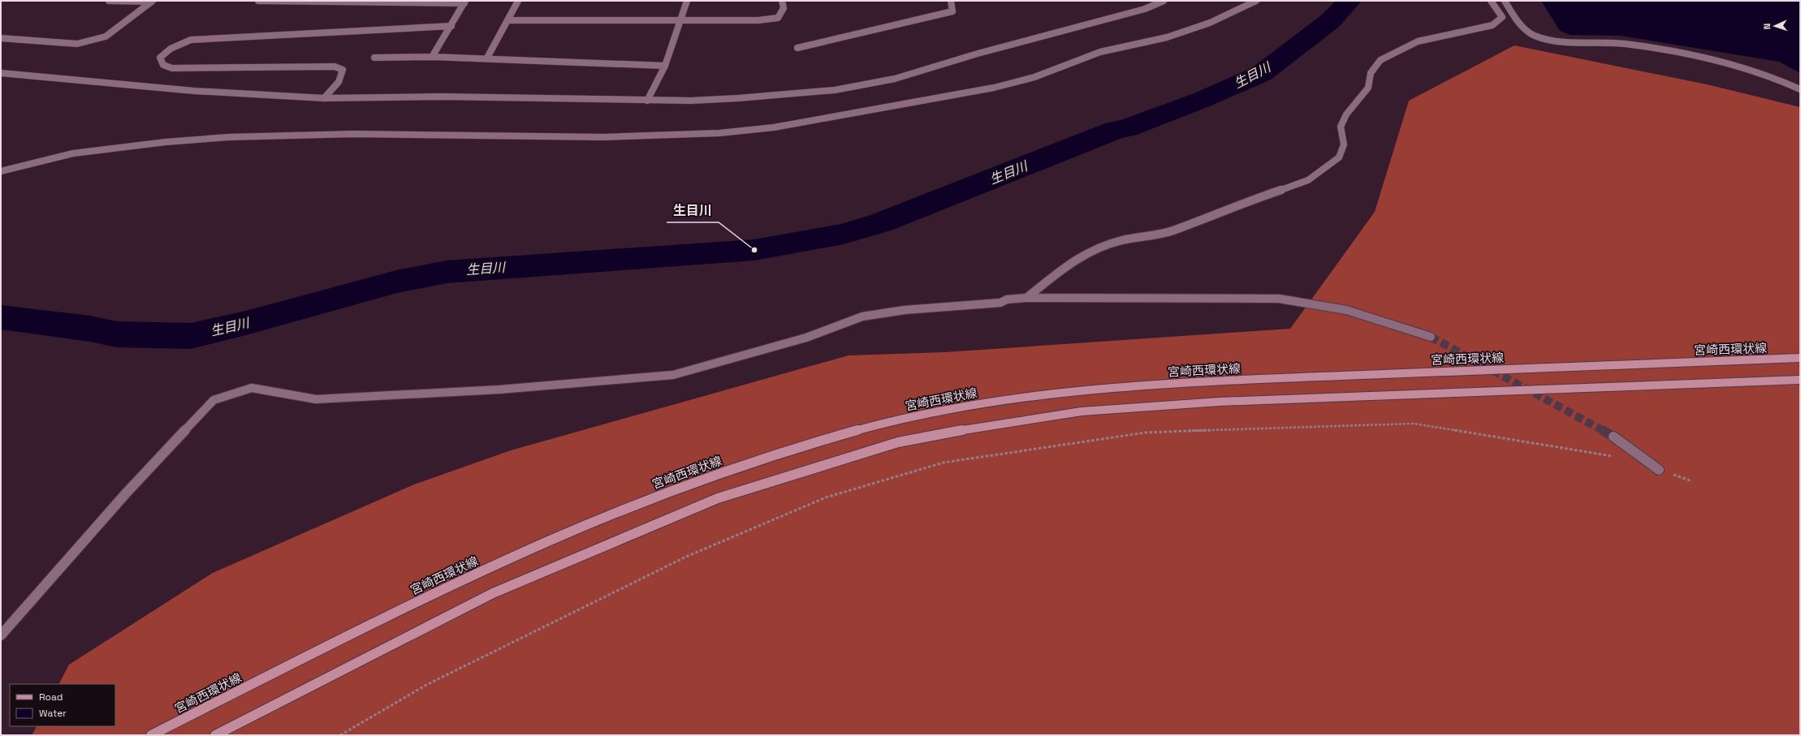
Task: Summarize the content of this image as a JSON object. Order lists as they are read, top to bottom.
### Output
{
  "streets": {
    "main road": ["宮崎西環状線"]
  },
  "water": ["生目川"],
  "places": ["生目川"],
  "legend": ["Road", "Water"],
  "north": "left"
}
